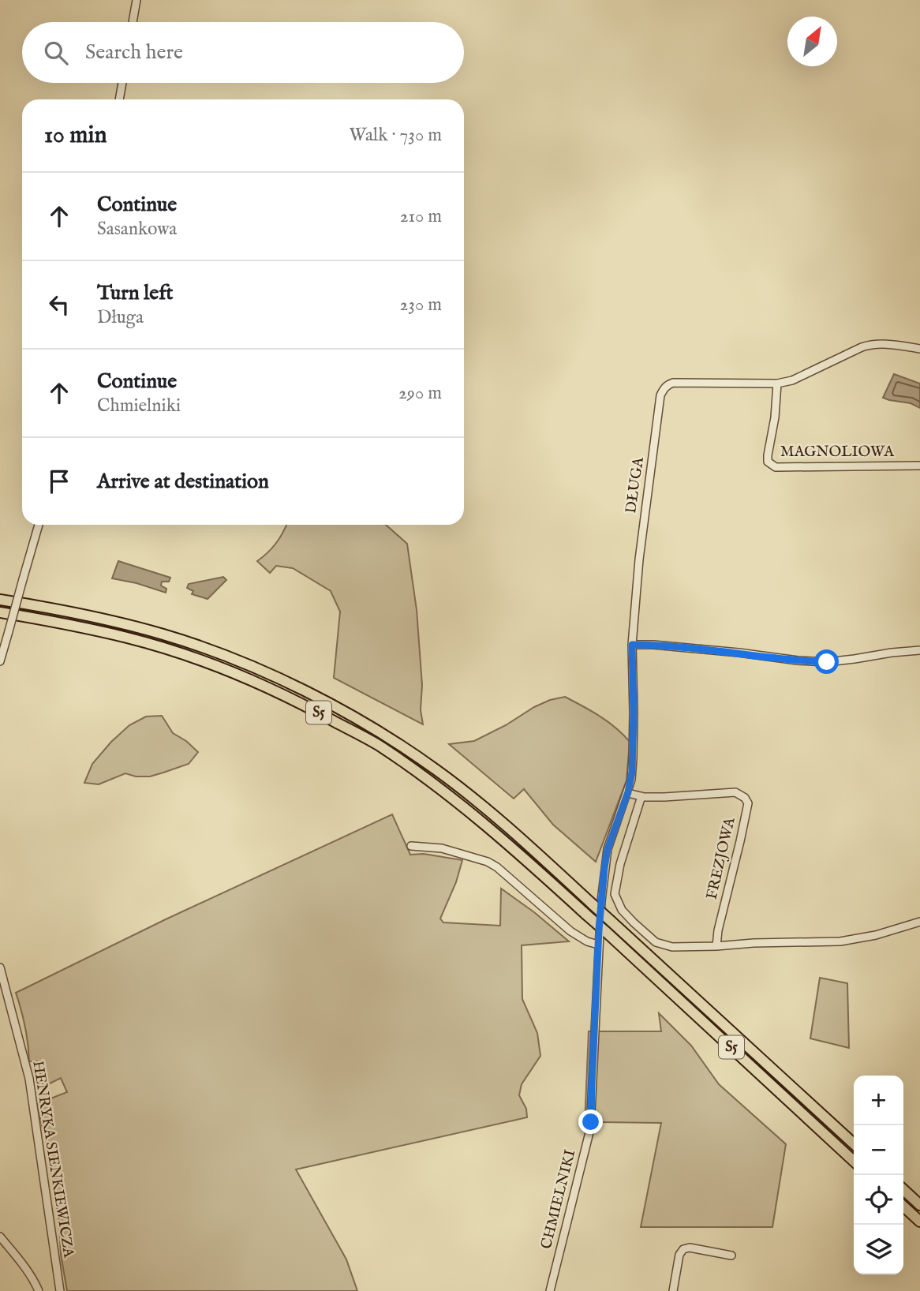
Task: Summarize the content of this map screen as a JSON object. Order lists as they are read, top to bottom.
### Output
{
  "streets": {
    "highway": ["S5"],
    "street": [
      "MAGNOLIOWA",
      "DŁUGA",
      "FREZJOWA",
      "HENRYKA SIENKIEWICZA",
      "CHMIELNIKI"
    ]
  },
  "crossings": [
    ["MAGNOLIOWA", "DŁUGA"],
    ["DŁUGA", "FREZJOWA"],
    ["DŁUGA", "CHMIELNIKI"]
  ],
  "north": "top right",
  "page": {
    "search": "Search here",
    "heading": ["10 min", "Walk · 730 m"],
    "list": [
      ["Continue", "Sasankowa", "210 m"],
      ["Turn left", "Długa", "230 m"],
      ["Continue", "Chmielniki", "290 m"],
      "Arrive at destination"
    ],
    "map_buttons": ["+", "−"]
  }
}
